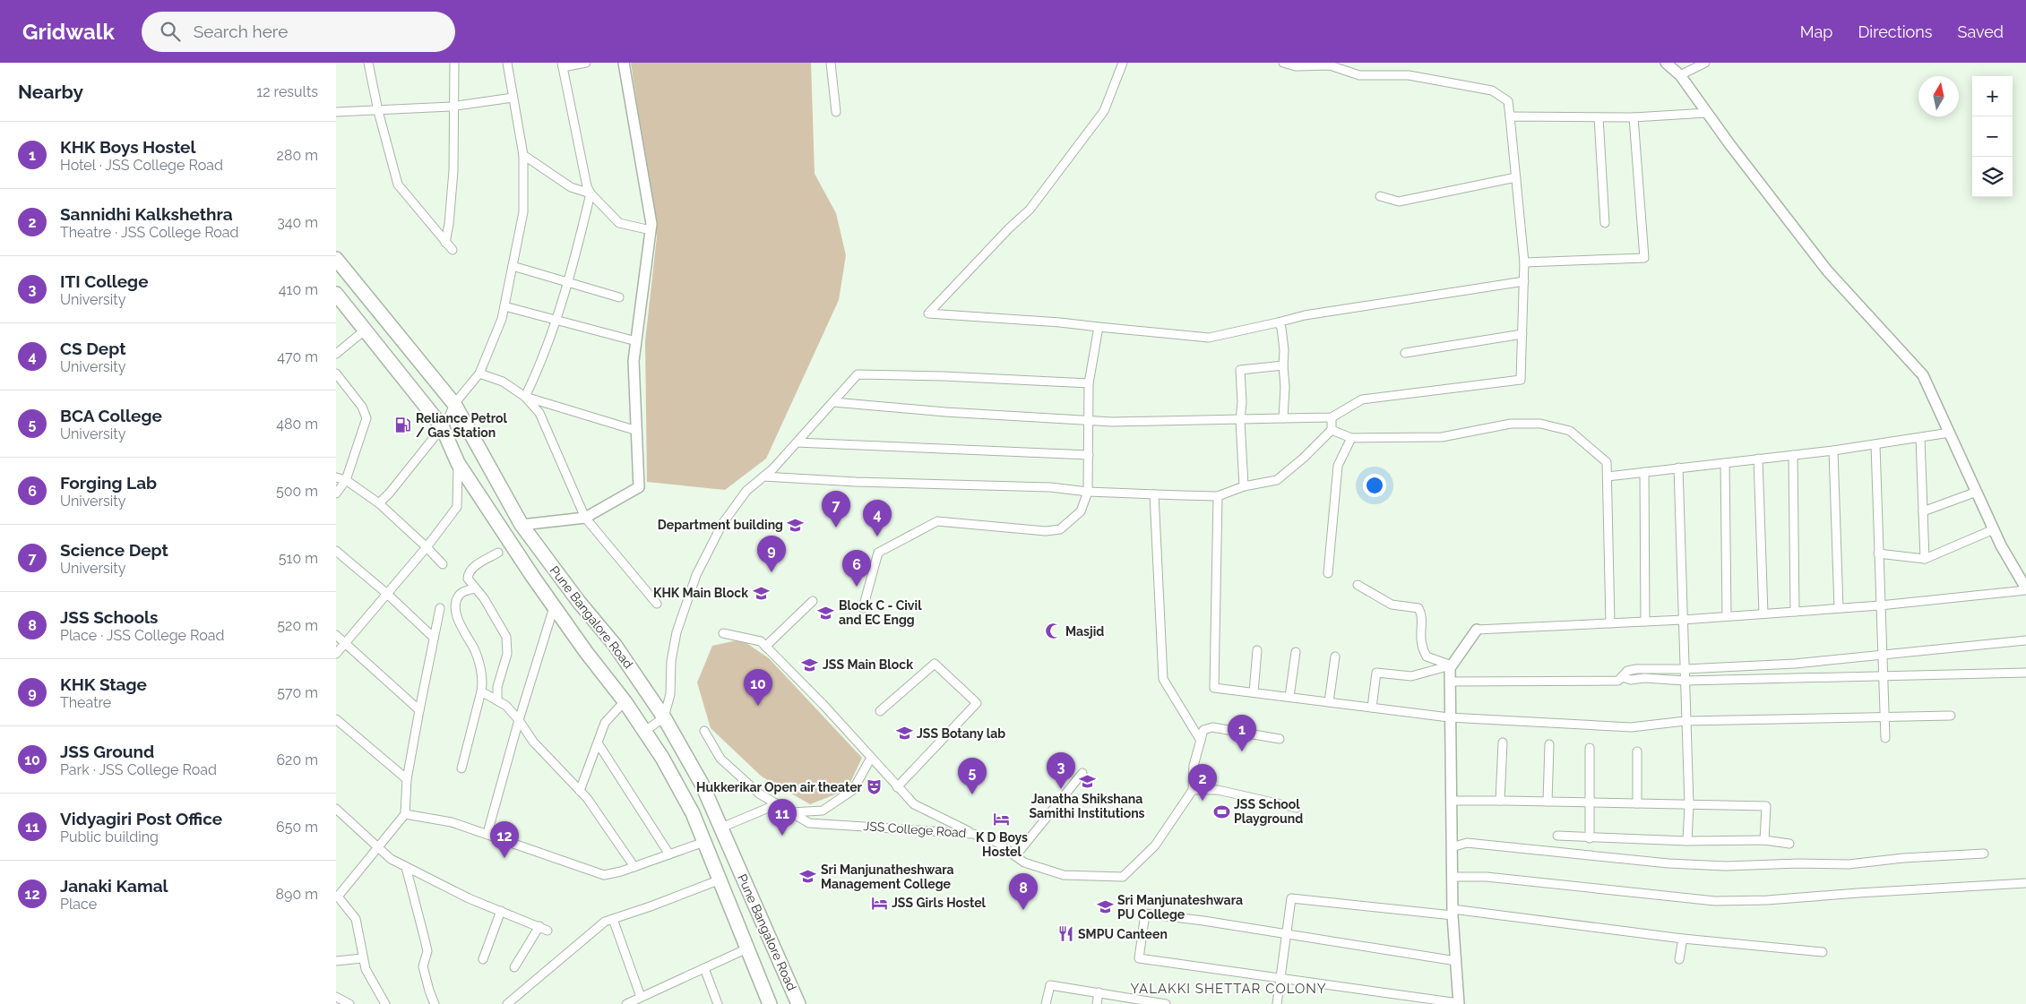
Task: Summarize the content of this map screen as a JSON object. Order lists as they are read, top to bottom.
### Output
{
  "streets": {
    "main road": ["Pune Bangalore Road"],
    "street": ["JSS College Road"]
  },
  "districts": ["YALAKKI SHETTAR COLONY"],
  "places": {
    "fuel station": ["Reliance Petrol / Gas Station"],
    "school or university": [
      "Department building",
      "KHK Main Block",
      "Block C - Civil and EC Engg",
      "JSS Main Block",
      "JSS Botany lab",
      "Janatha Shikshana Samithi Institutions",
      "Sri Manjunatheshwara Management College",
      "Sri Manjunateshwara PU College"
    ],
    "mosque": ["Masjid"],
    "theatre": ["Hukkerikar Open air theater"],
    "sports": ["JSS School Playground"],
    "hotel": ["K D Boys Hostel", "JSS Girls Hostel"],
    "restaurant": ["SMPU Canteen"]
  },
  "north": "top",
  "page": {
    "header": "Gridwalk",
    "search": "Search here",
    "nav": ["Map", "Directions", "Saved"],
    "heading": ["Nearby", "12 results"],
    "map_buttons": ["+", "−"],
    "list": [
      {
        "mark": "1",
        "name": "KHK Boys Hostel",
        "note": "Hotel · JSS College Road",
        "value": "280 m"
      },
      {
        "mark": "2",
        "name": "Sannidhi Kalkshethra",
        "note": "Theatre · JSS College Road",
        "value": "340 m"
      },
      {
        "mark": "3",
        "name": "ITI College",
        "note": "University",
        "value": "410 m"
      },
      {
        "mark": "4",
        "name": "CS Dept",
        "note": "University",
        "value": "470 m"
      },
      {
        "mark": "5",
        "name": "BCA College",
        "note": "University",
        "value": "480 m"
      },
      {
        "mark": "6",
        "name": "Forging Lab",
        "note": "University",
        "value": "500 m"
      },
      {
        "mark": "7",
        "name": "Science Dept",
        "note": "University",
        "value": "510 m"
      },
      {
        "mark": "8",
        "name": "JSS Schools",
        "note": "Place · JSS College Road",
        "value": "520 m"
      },
      {
        "mark": "9",
        "name": "KHK Stage",
        "note": "Theatre",
        "value": "570 m"
      },
      {
        "mark": "10",
        "name": "JSS Ground",
        "note": "Park · JSS College Road",
        "value": "620 m"
      },
      {
        "mark": "11",
        "name": "Vidyagiri Post Office",
        "note": "Public building",
        "value": "650 m"
      },
      {
        "mark": "12",
        "name": "Janaki Kamal",
        "note": "Place",
        "value": "890 m"
      }
    ],
    "pins": [
      "7",
      "4",
      "9",
      "6",
      "10",
      "1",
      "3",
      "5",
      "2",
      "11",
      "12",
      "8"
    ]
  }
}
